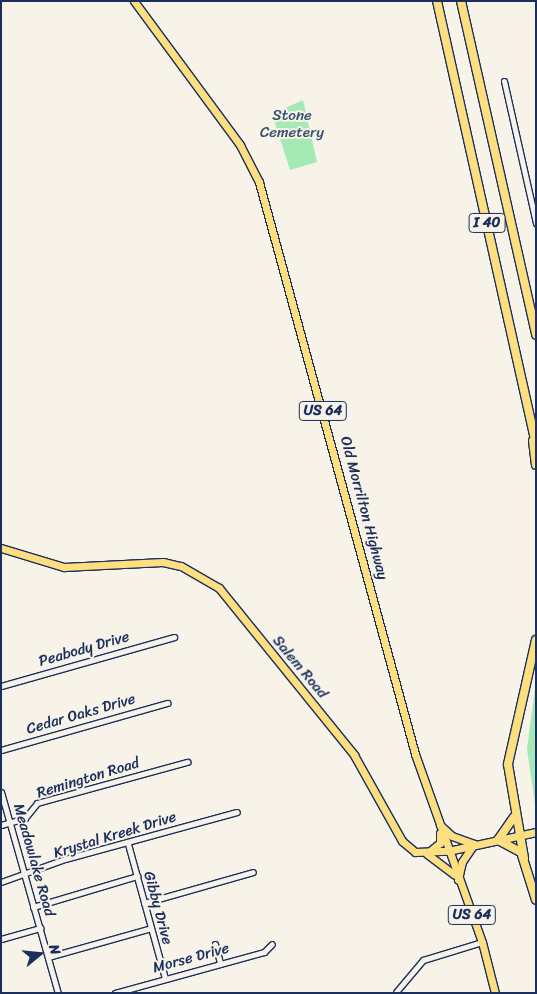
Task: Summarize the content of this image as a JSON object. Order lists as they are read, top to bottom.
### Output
{
  "streets": {
    "highway": ["I 40"],
    "main road": ["US 64", "Old Morrilton Highway", "Salem Road"],
    "street": [
      "Peabody Drive",
      "Cedar Oaks Drive",
      "Remington Road",
      "Krystal Kreek Drive",
      "Meadowlake Road",
      "Gibby Drive",
      "Morse Drive"
    ]
  },
  "crossings": [
    ["Old Morrilton Highway", "Salem Road"],
    ["Remington Road", "Meadowlake Road"],
    ["Krystal Kreek Drive", "Meadowlake Road"],
    ["Krystal Kreek Drive", "Gibby Drive"],
    ["Gibby Drive", "Morse Drive"]
  ],
  "parks": ["Stone Cemetery"],
  "north": "right"
}
